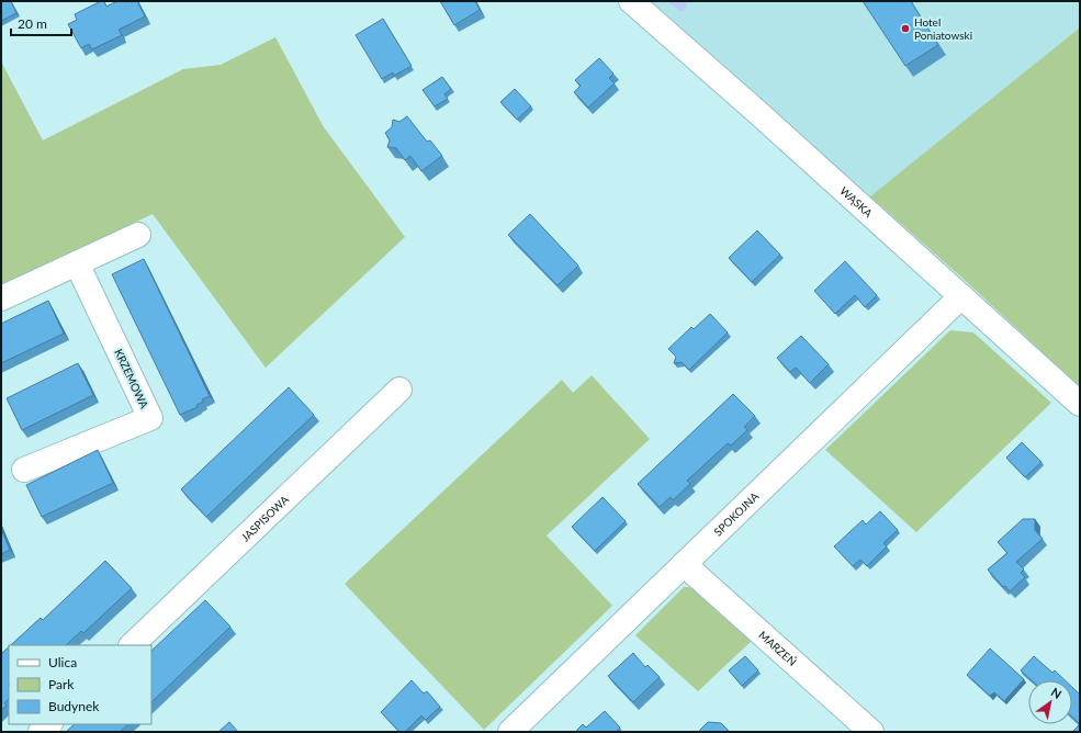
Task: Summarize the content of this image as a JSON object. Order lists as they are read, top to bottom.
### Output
{
  "streets": {
    "street": [
      "WĄSKA",
      "KRZEMOWA",
      "SPOKOJNA",
      "JASPISOWA",
      "MARZEŃ"
    ]
  },
  "crossings": [
    ["WĄSKA", "SPOKOJNA"],
    ["SPOKOJNA", "MARZEŃ"]
  ],
  "places": ["Hotel Poniatowski"],
  "legend": ["Ulica", "Park", "Budynek"],
  "scale_bar": "20 m",
  "north": "top right"
}
